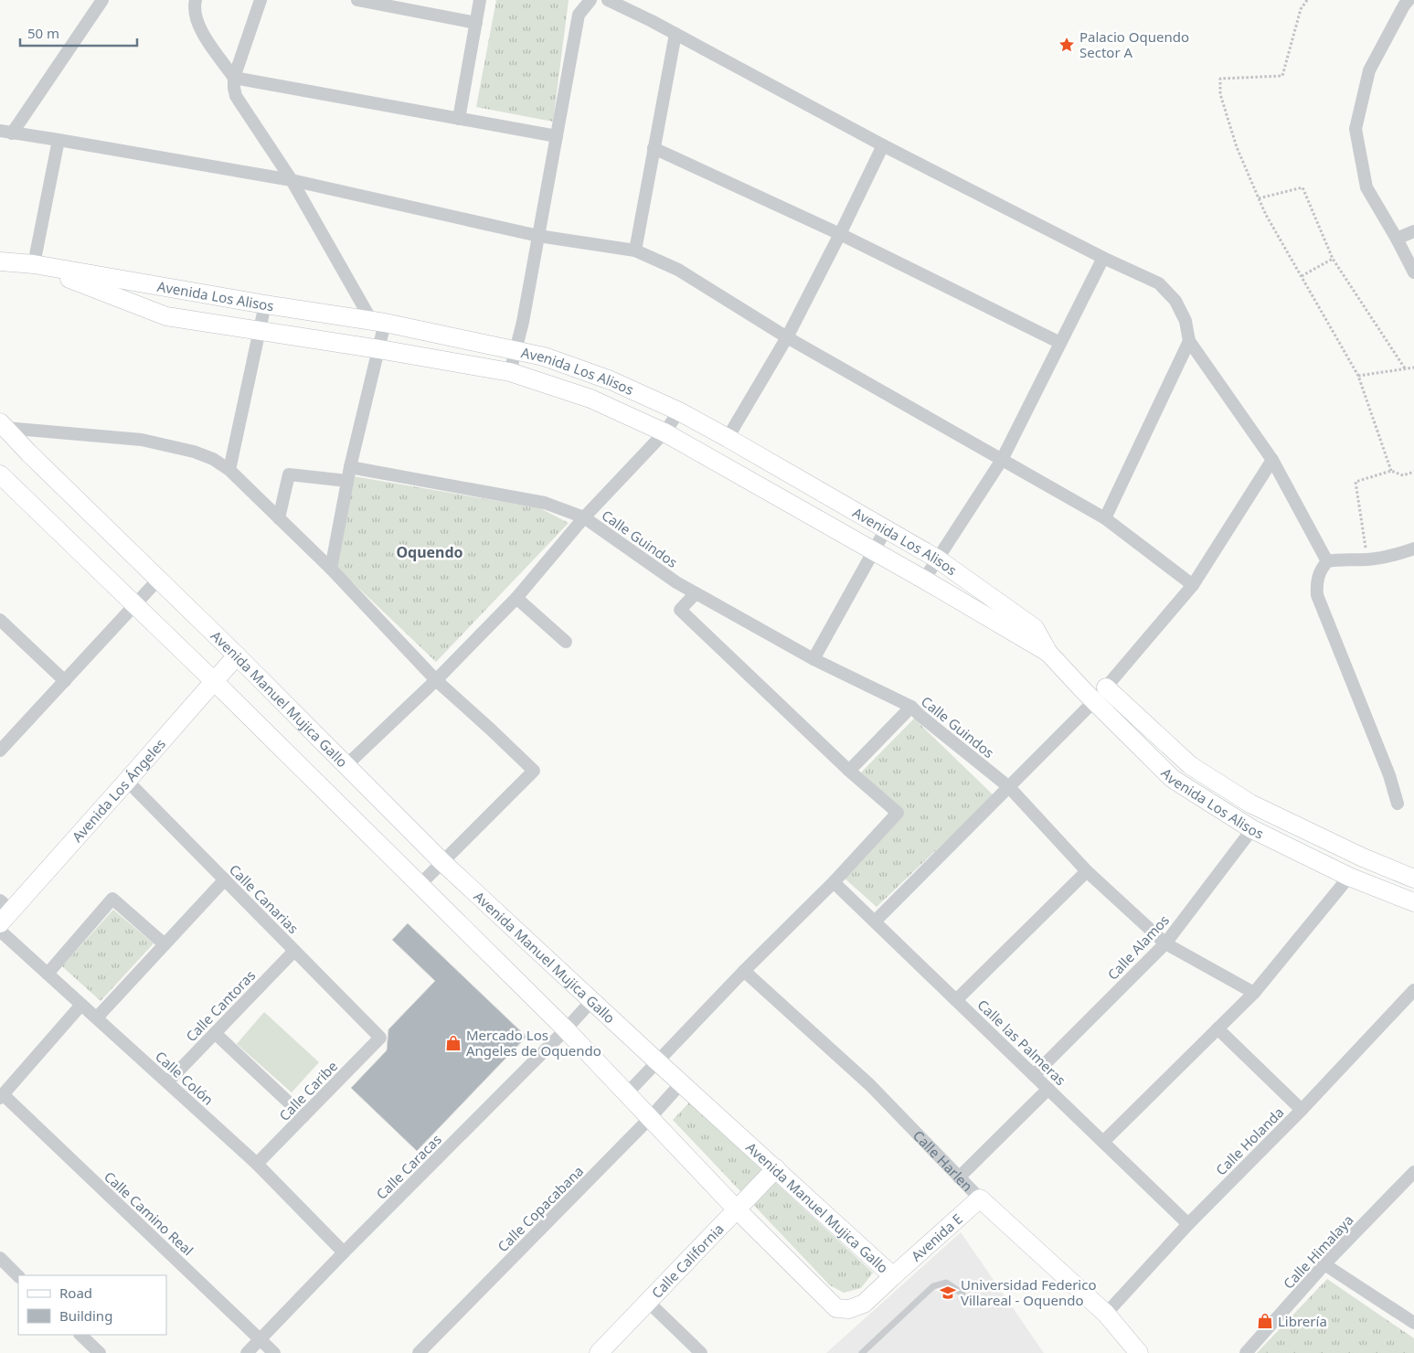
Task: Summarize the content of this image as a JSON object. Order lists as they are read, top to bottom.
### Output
{
  "streets": {
    "street": [
      "Avenida Los Alisos",
      "Calle Guindos",
      "Avenida Manuel Mujica Gallo",
      "Avenida Los Ángeles",
      "Calle Canarias",
      "Calle Alamos",
      "Calle Cantoras",
      "Calle las Palmeras",
      "Calle Colón",
      "Calle Caribe",
      "Calle Holanda",
      "Calle Harlen",
      "Calle Caracas",
      "Calle Copacabana",
      "Calle Camino Real",
      "Avenida E",
      "Calle Himalaya",
      "Calle California"
    ]
  },
  "crossings": [
    ["Avenida Los Alisos", "Calle Alamos"],
    ["Calle Guindos", "Calle Alamos"],
    ["Avenida Manuel Mujica Gallo", "Avenida Los Ángeles"],
    ["Avenida Manuel Mujica Gallo", "Calle Caracas"],
    ["Avenida Manuel Mujica Gallo", "Calle Copacabana"],
    ["Avenida Manuel Mujica Gallo", "Avenida E"],
    ["Avenida Manuel Mujica Gallo", "Calle California"],
    ["Avenida Los Ángeles", "Calle Canarias"],
    ["Calle Canarias", "Calle Cantoras"],
    ["Calle Canarias", "Calle Caribe"],
    ["Calle Alamos", "Calle las Palmeras"],
    ["Calle Cantoras", "Calle Colón"],
    ["Calle las Palmeras", "Calle Holanda"],
    ["Calle Colón", "Calle Caribe"],
    ["Calle Colón", "Calle Caracas"],
    ["Calle Holanda", "Calle Harlen"],
    ["Calle Harlen", "Avenida E"],
    ["Calle Caracas", "Calle Camino Real"]
  ],
  "districts": ["Oquendo"],
  "places": {
    "place": ["Palacio Oquendo Sector A"],
    "shop": ["Mercado Los Angeles de Oquendo", "Librería"],
    "school or university": ["Universidad Federico Villareal - Oquendo"]
  },
  "legend": ["Road", "Building"],
  "scale_bar": "50 m"
}
